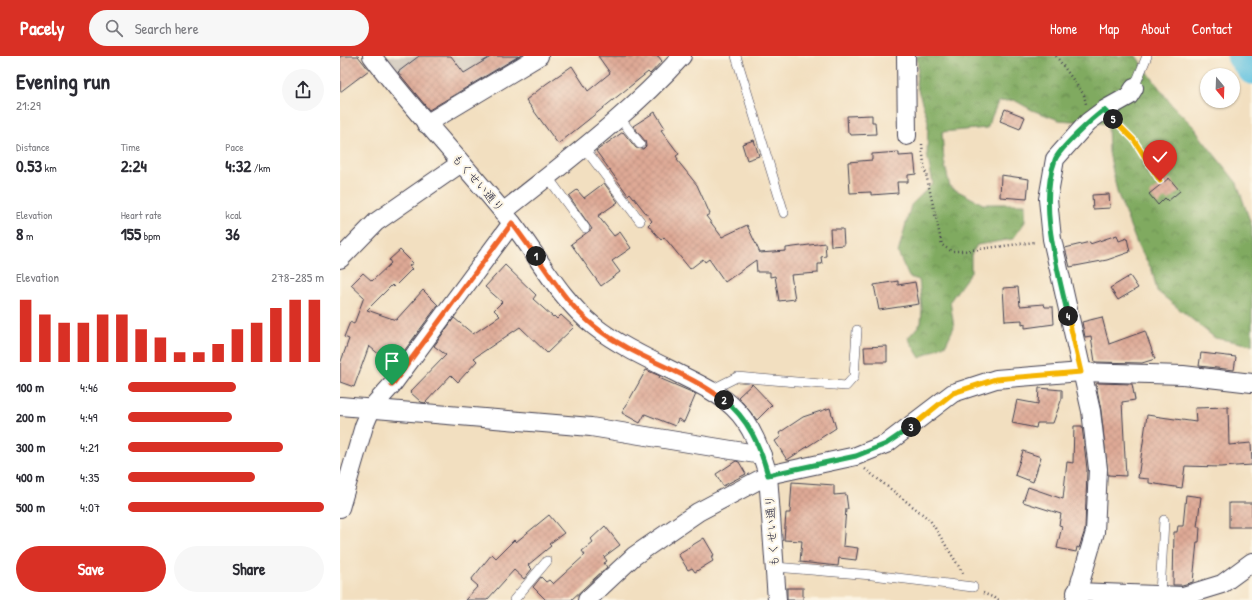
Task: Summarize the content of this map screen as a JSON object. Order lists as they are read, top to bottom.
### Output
{
  "streets": {
    "street": ["もくせい通り"]
  },
  "north": "bottom",
  "page": {
    "header": "Pacely",
    "search": "Search here",
    "nav": [
      "Home",
      "Map",
      "About",
      "Contact"
    ],
    "heading": ["Evening run", "21:29"],
    "pins": [
      "5",
      "1",
      "4",
      "2",
      "3"
    ],
    "stats": [
      ["Distance", "0.53 km"],
      ["Time", "2:24"],
      ["Pace", "4:32 /km"],
      ["Elevation", "8 m"],
      ["Heart rate", "155 bpm"],
      ["kcal", "36"]
    ],
    "chart": ["Elevation", "278–285 m"],
    "list": [
      {
        "name": "100 m",
        "note": "4:46"
      },
      {
        "name": "200 m",
        "note": "4:49"
      },
      {
        "name": "300 m",
        "note": "4:21"
      },
      {
        "name": "400 m",
        "note": "4:35"
      },
      {
        "name": "500 m",
        "note": "4:07"
      }
    ],
    "buttons": ["Save", "Share"]
  }
}
